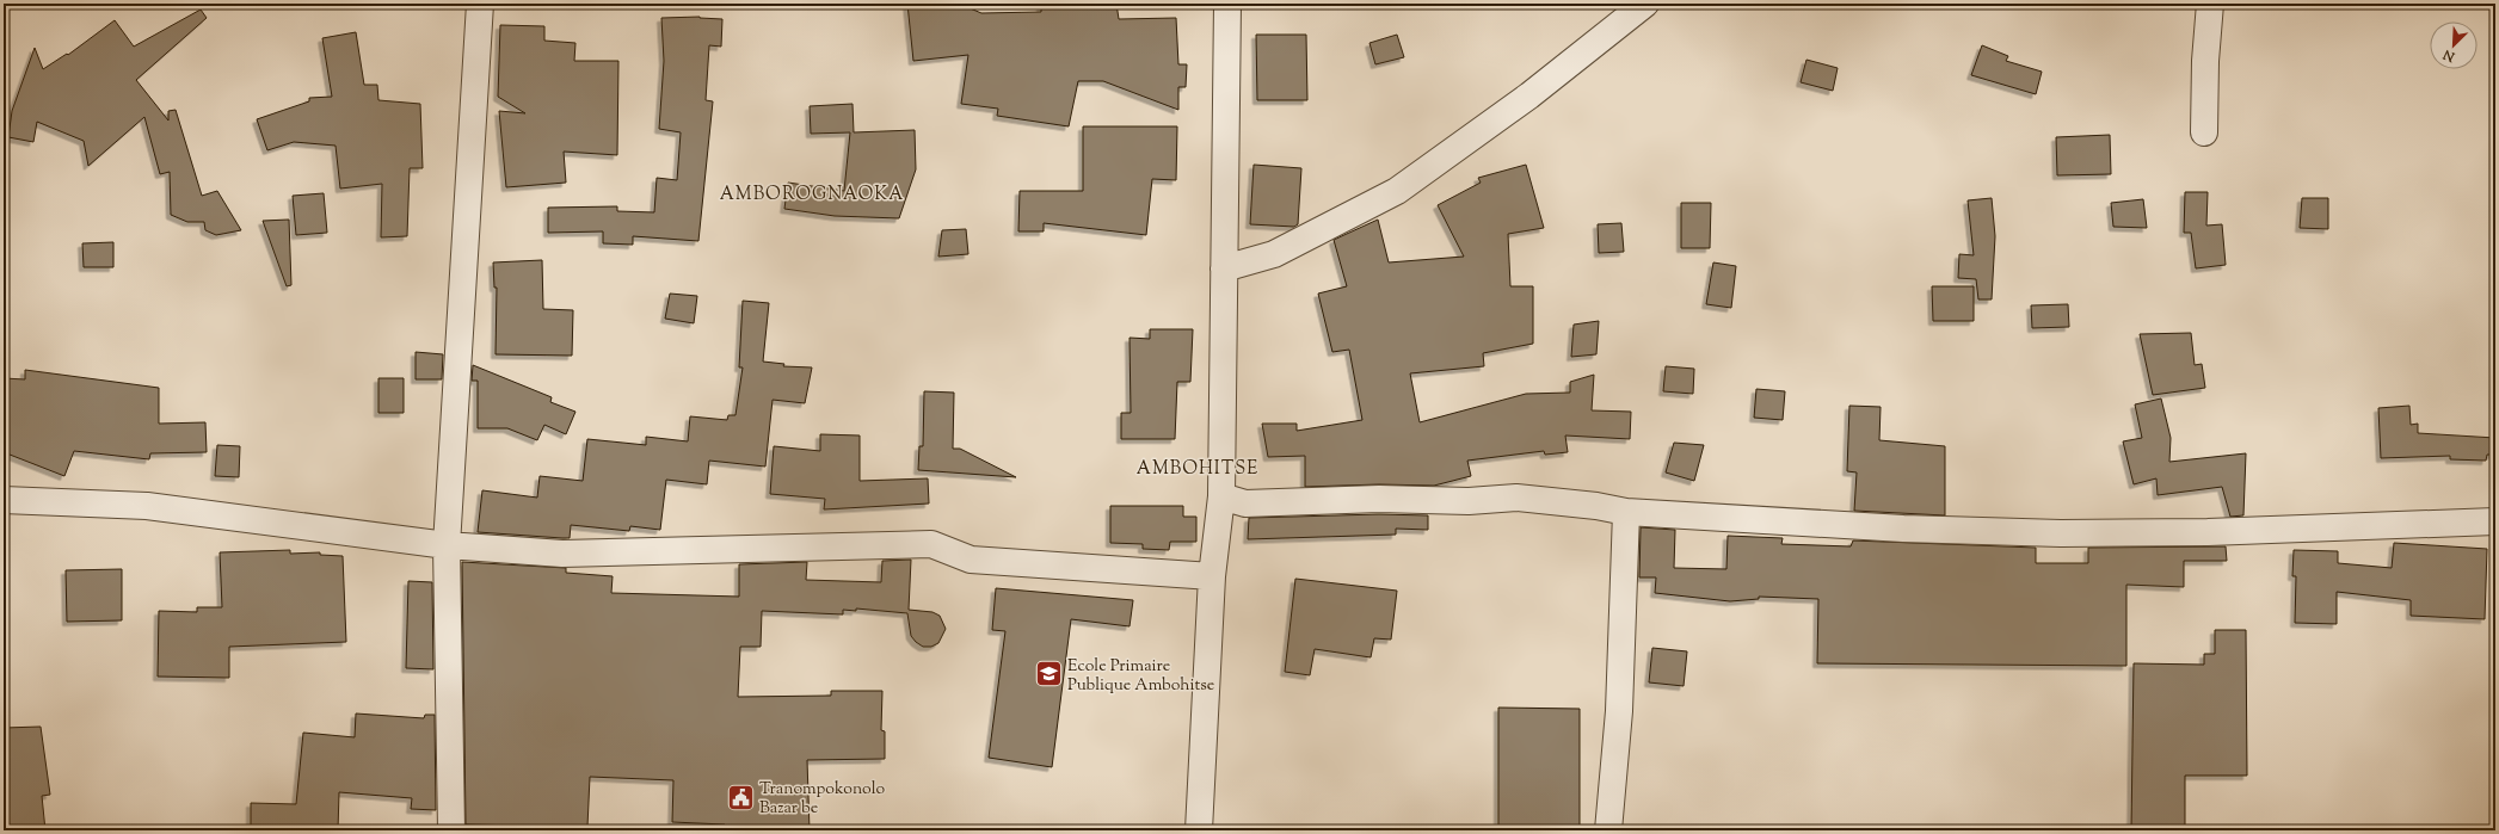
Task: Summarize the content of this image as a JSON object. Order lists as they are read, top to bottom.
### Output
{
  "districts": ["AMBOROGNAOKA", "AMBOHITSE"],
  "places": {
    "school or university": ["Ecole Primaire Publique Ambohitse"],
    "public building": ["Tranompokonolo Bazar be"]
  },
  "north": "bottom left"
}
